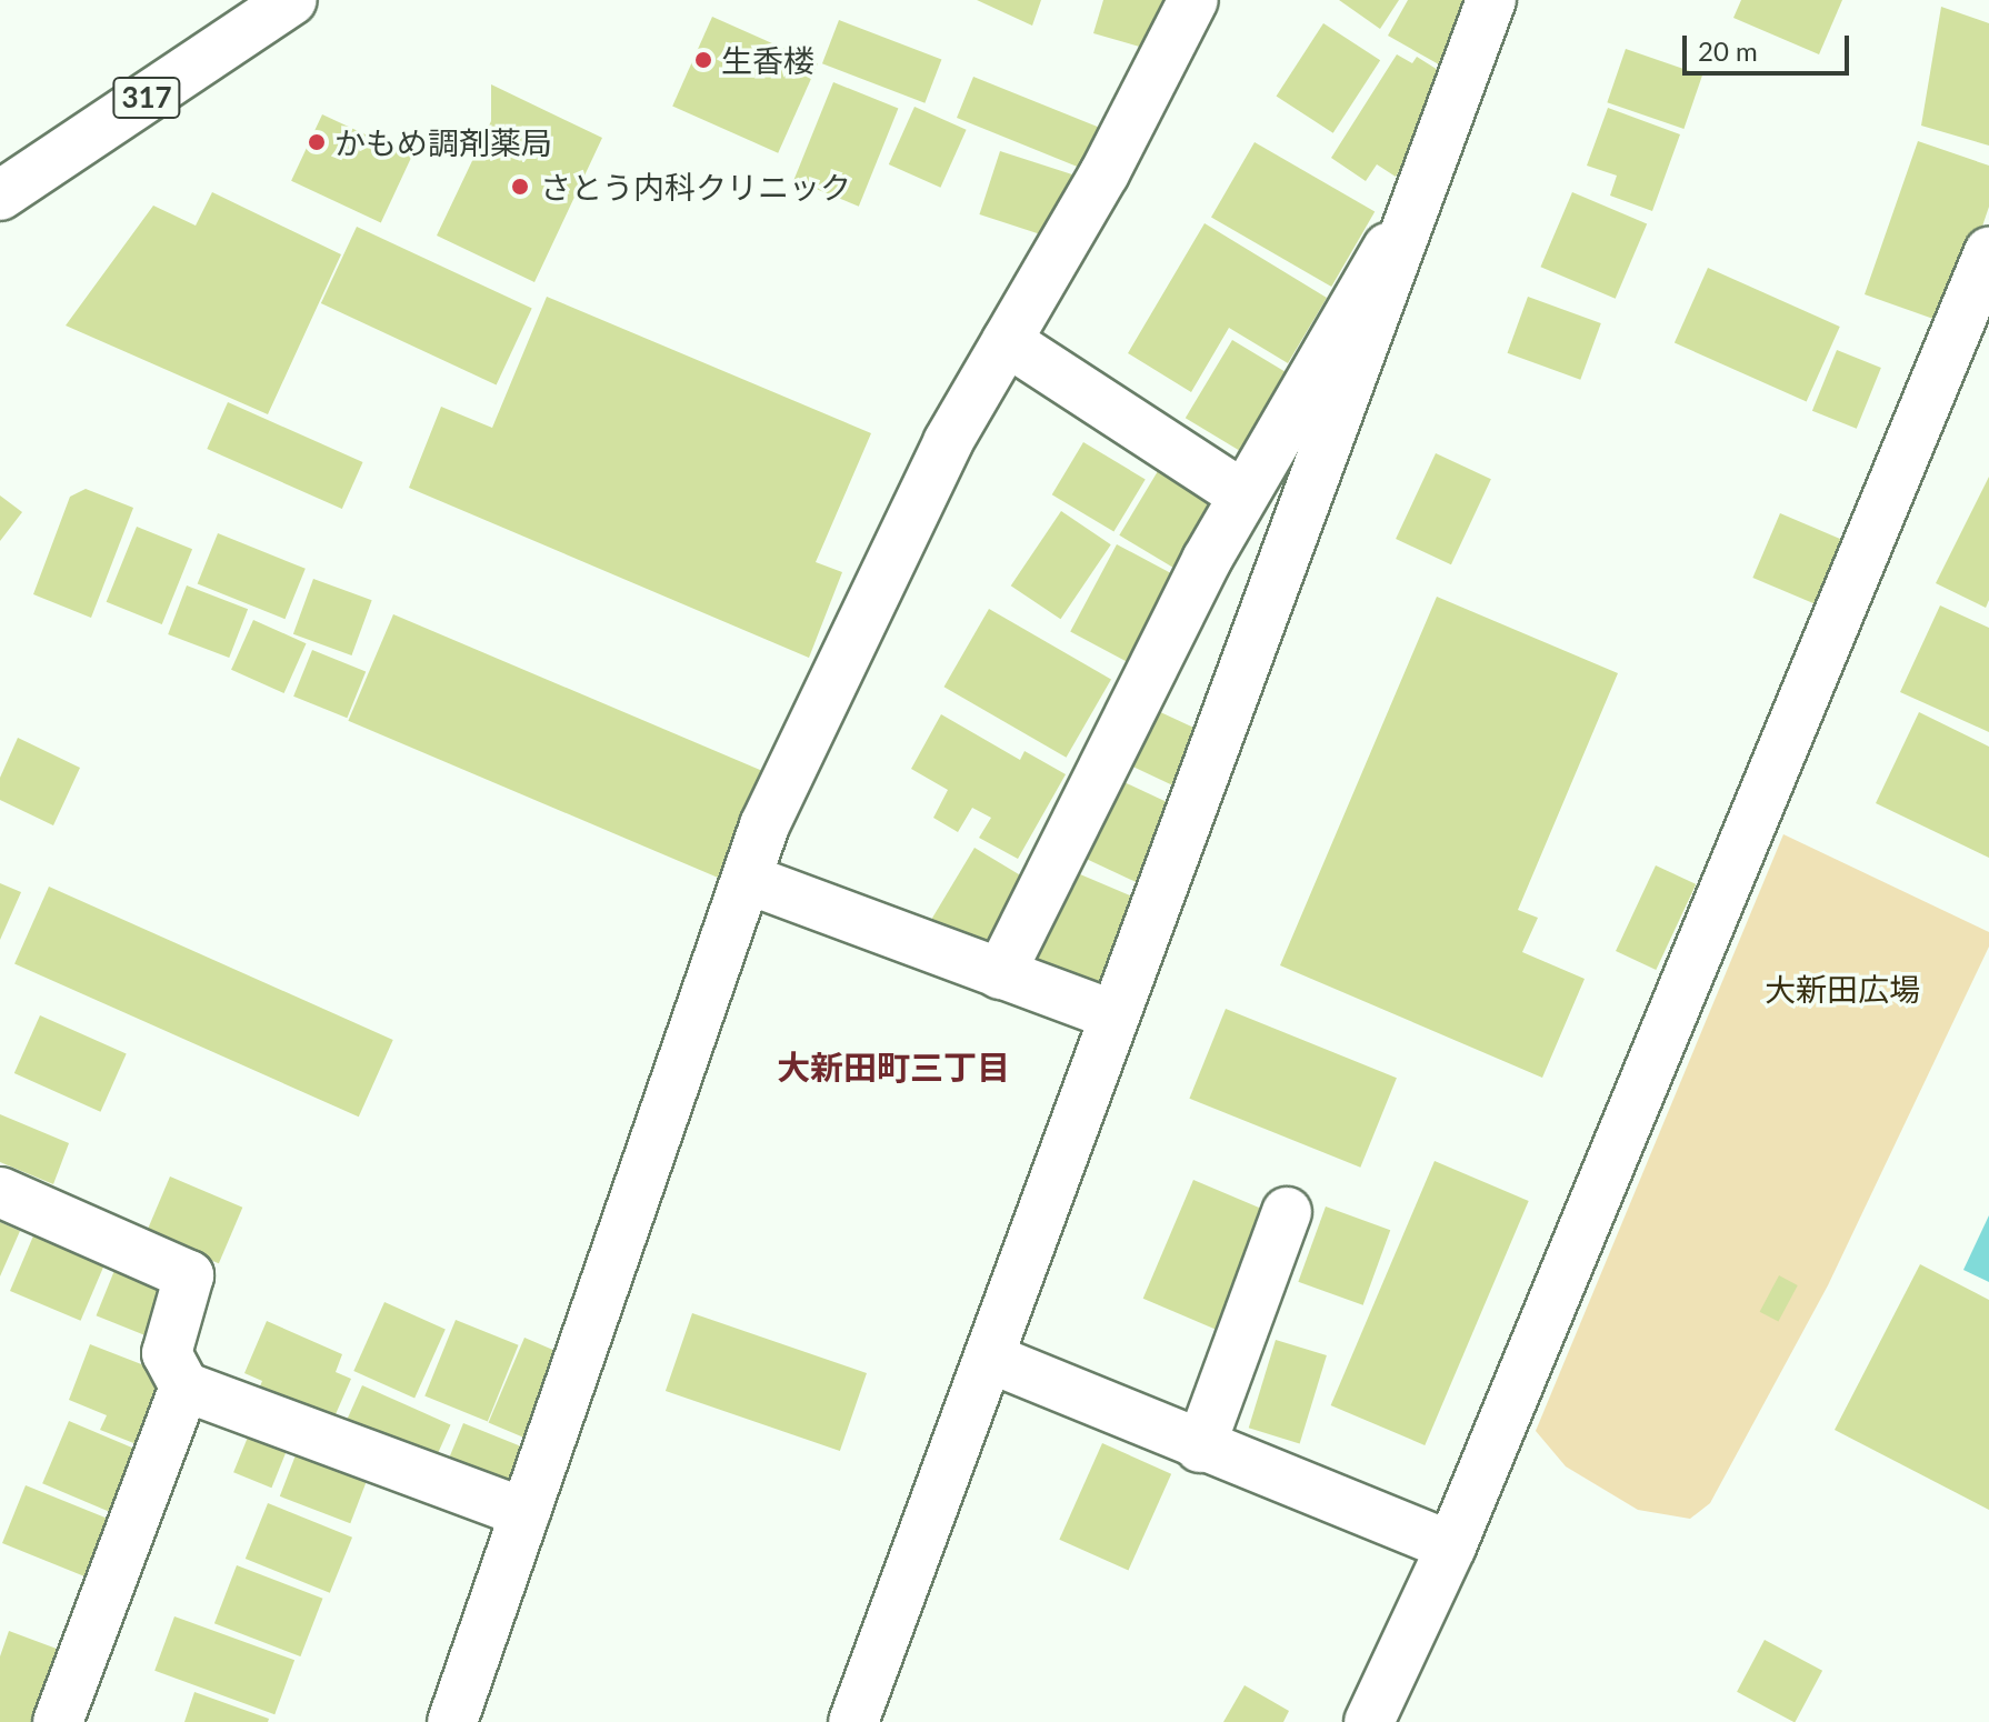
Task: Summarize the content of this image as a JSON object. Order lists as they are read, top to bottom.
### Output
{
  "streets": {
    "main road": ["317"]
  },
  "districts": ["大新田町三丁目"],
  "parks": ["大新田広場"],
  "places": ["生香楼", "かもめ調剤薬局", "さとう内科クリニック"],
  "scale_bar": "20 m"
}
